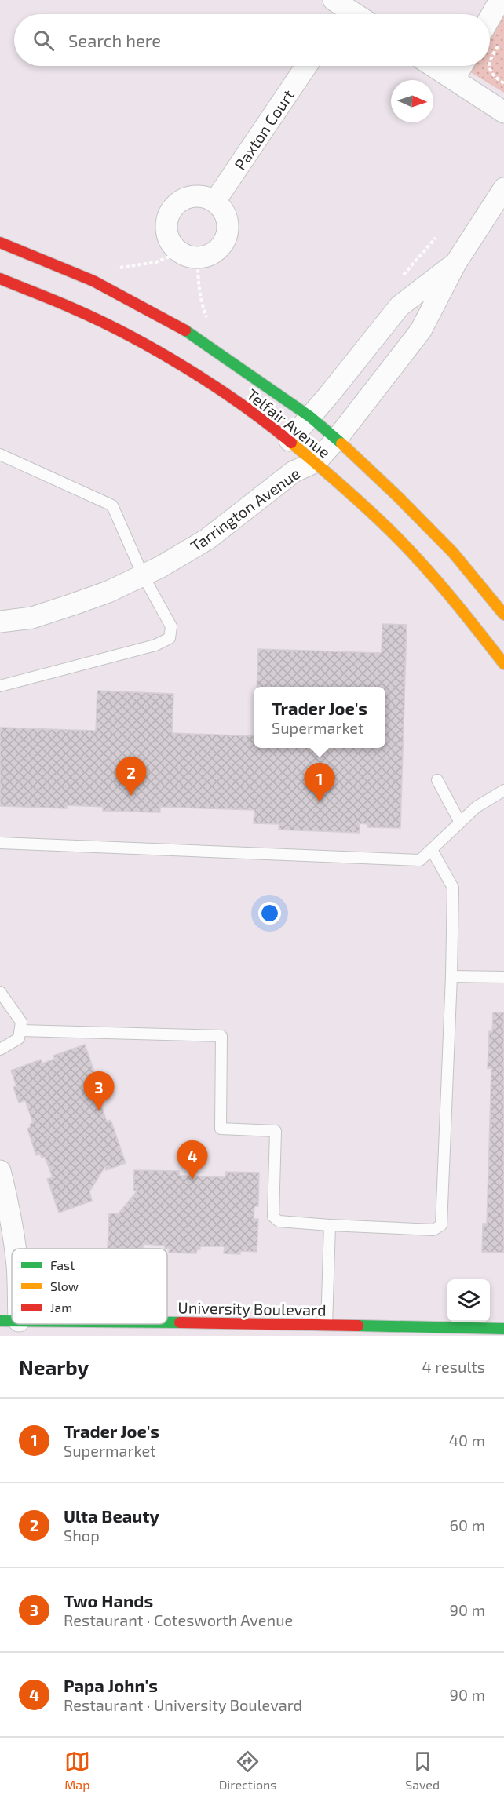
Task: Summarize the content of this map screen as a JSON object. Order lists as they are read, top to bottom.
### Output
{
  "streets": {
    "street": [
      "Paxton Court",
      "Telfair Avenue",
      "Tarrington Avenue",
      "University Boulevard"
    ]
  },
  "crossings": [
    ["Telfair Avenue", "Tarrington Avenue"]
  ],
  "legend": ["Fast", "Slow", "Jam"],
  "north": "right",
  "page": {
    "search": "Search here",
    "popup": ["Trader Joe's", "Supermarket"],
    "pins": [
      "2",
      "1",
      "3",
      "4"
    ],
    "heading": ["Nearby", "4 results"],
    "list": [
      {
        "mark": "1",
        "name": "Trader Joe's",
        "note": "Supermarket",
        "value": "40 m"
      },
      {
        "mark": "2",
        "name": "Ulta Beauty",
        "note": "Shop",
        "value": "60 m"
      },
      {
        "mark": "3",
        "name": "Two Hands",
        "note": "Restaurant · Cotesworth Avenue",
        "value": "90 m"
      },
      {
        "mark": "4",
        "name": "Papa John's",
        "note": "Restaurant · University Boulevard",
        "value": "90 m"
      }
    ],
    "nav": ["Map", "Directions", "Saved"]
  }
}
